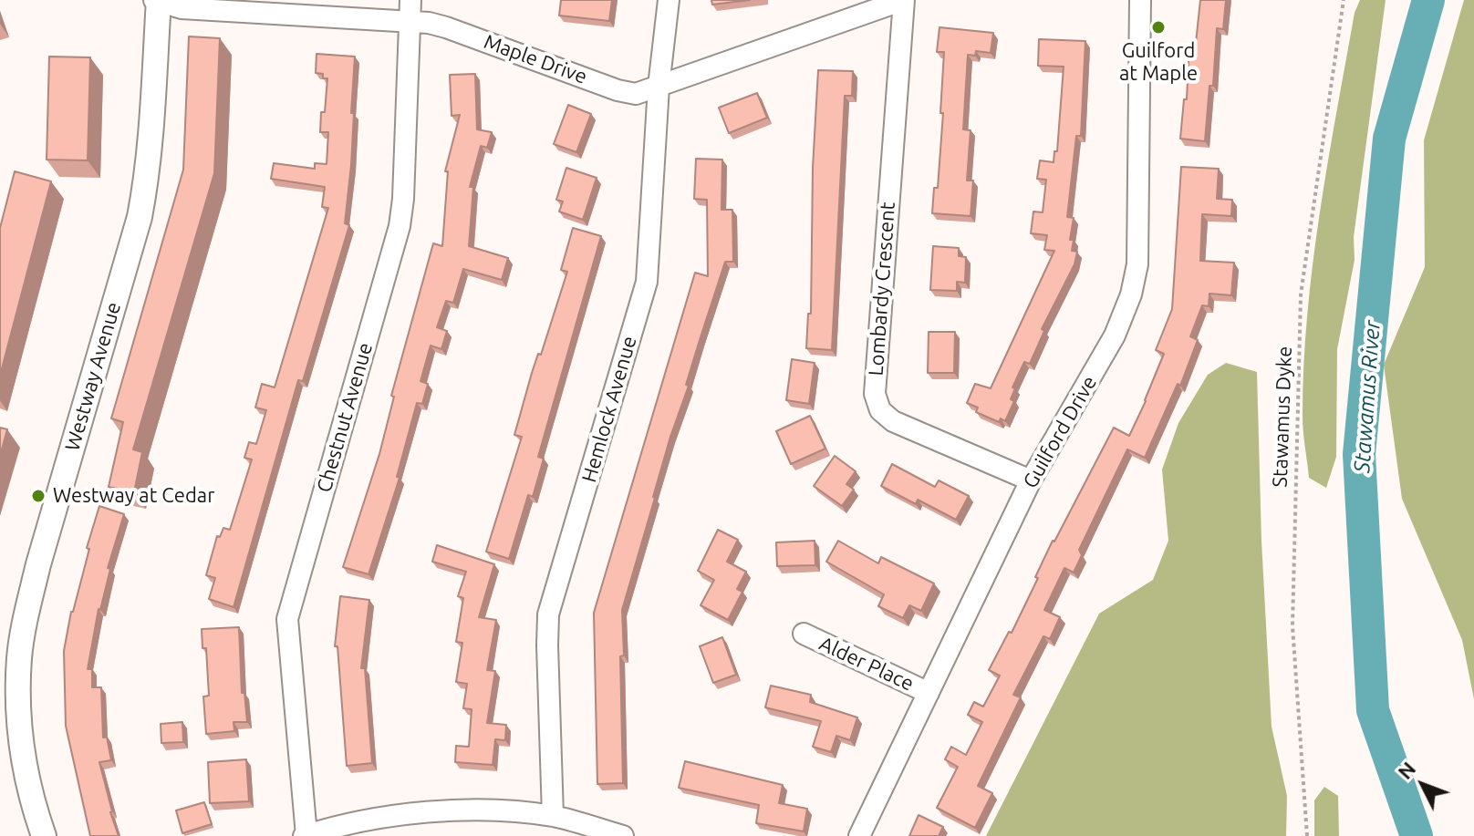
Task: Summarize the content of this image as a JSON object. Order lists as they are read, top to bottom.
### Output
{
  "streets": {
    "street": [
      "Maple Drive",
      "Lombardy Crescent",
      "Westway Avenue",
      "Hemlock Avenue",
      "Chestnut Avenue",
      "Guilford Drive",
      "Alder Place"
    ],
    "path": ["Stawamus Dyke"]
  },
  "crossings": [
    ["Maple Drive", "Lombardy Crescent"],
    ["Maple Drive", "Westway Avenue"],
    ["Maple Drive", "Hemlock Avenue"],
    ["Maple Drive", "Chestnut Avenue"],
    ["Lombardy Crescent", "Guilford Drive"],
    ["Guilford Drive", "Alder Place"]
  ],
  "water": ["Stawamus River"],
  "places": ["Guilford at Maple", "Westway at Cedar"],
  "north": "top left"
}
